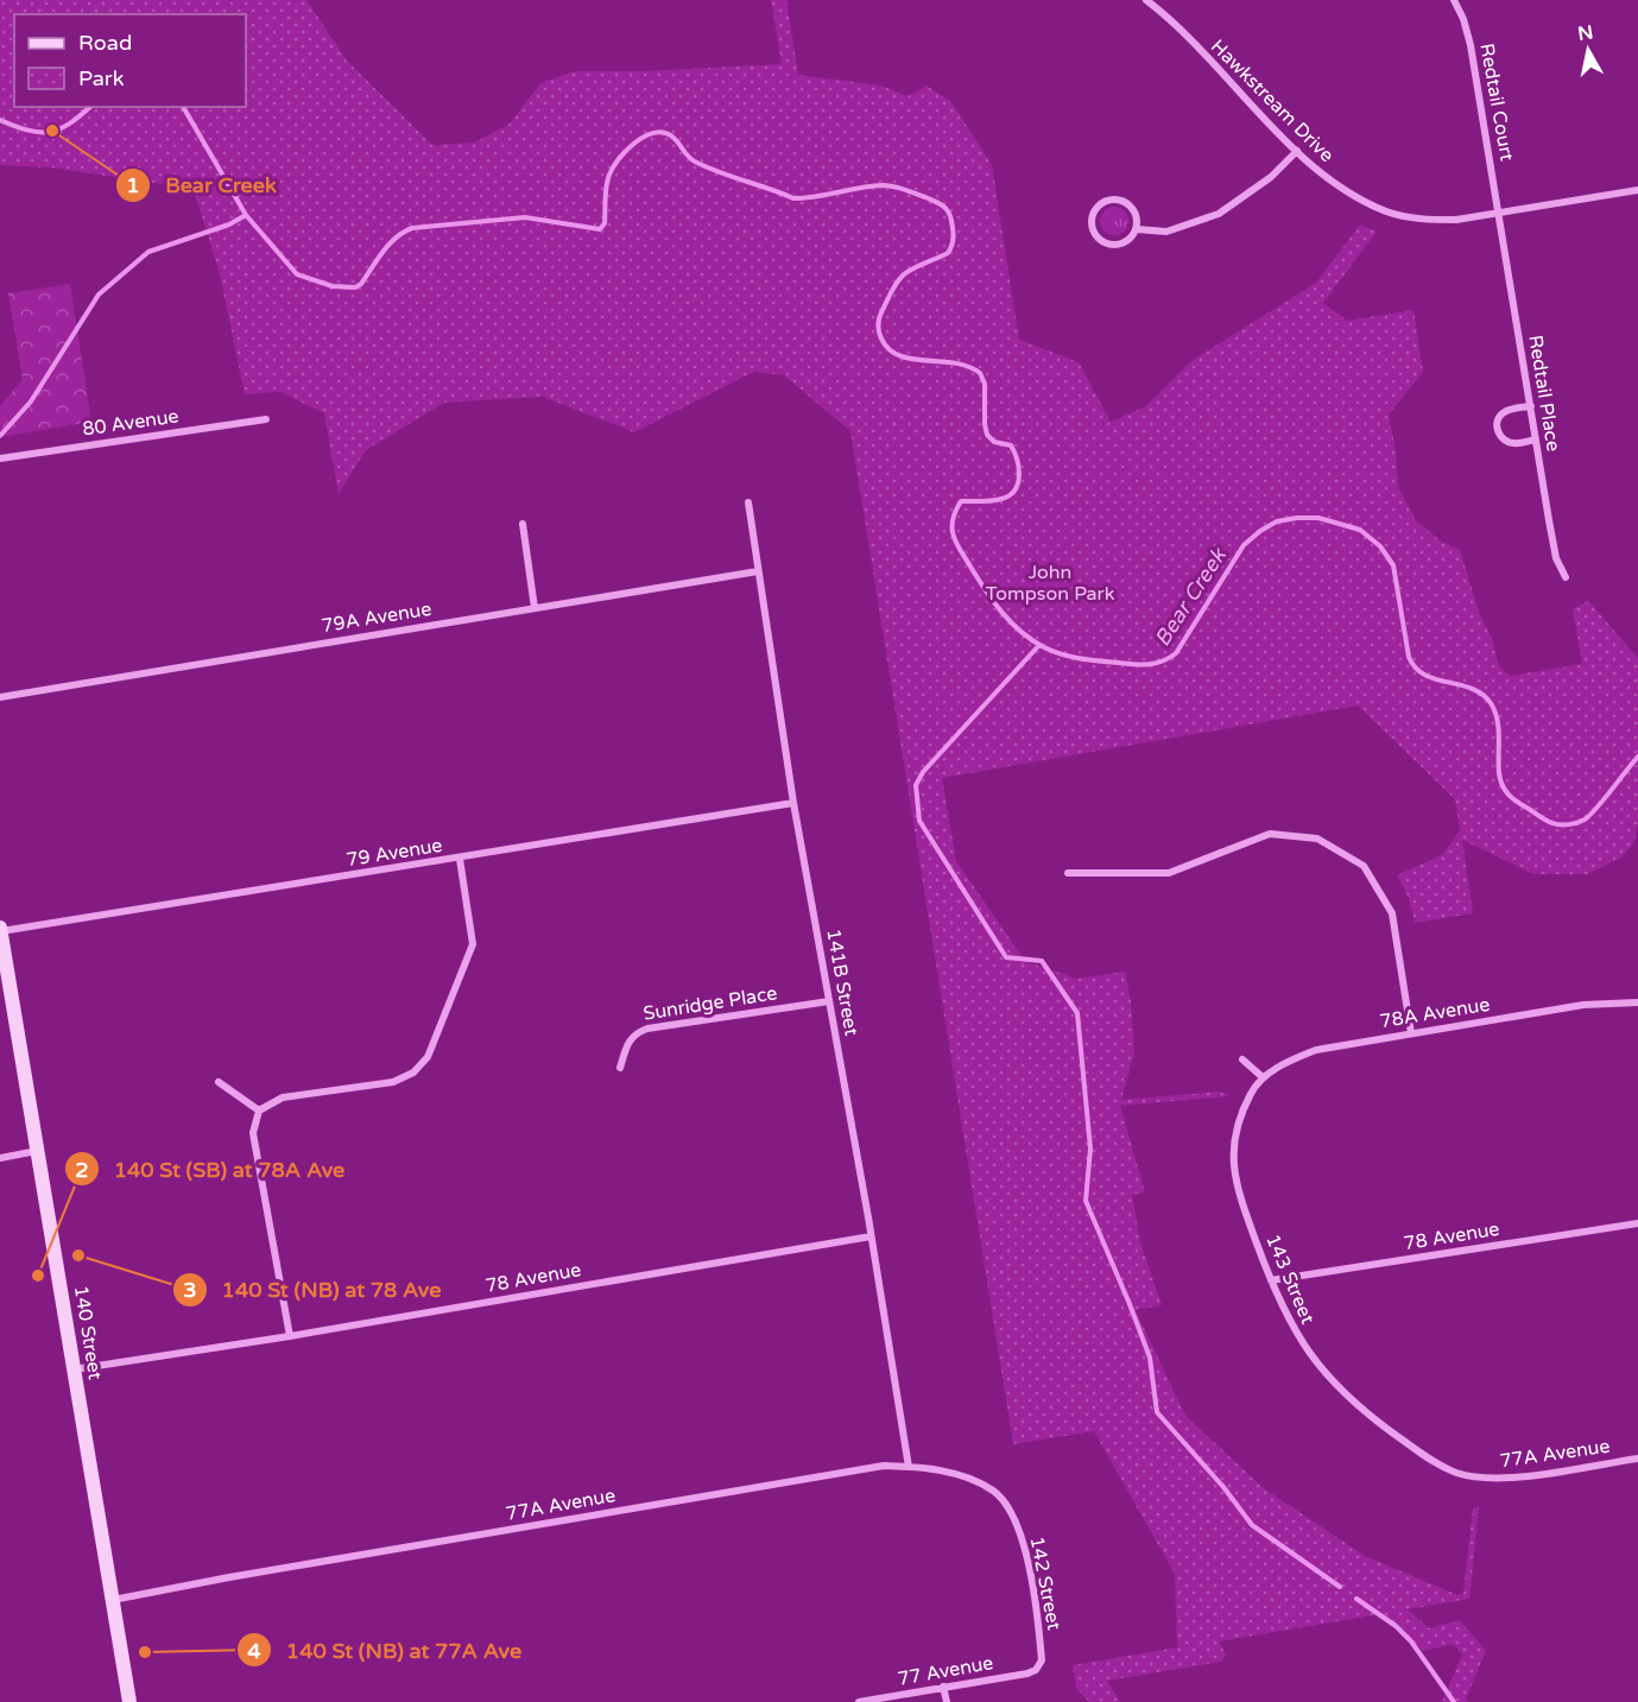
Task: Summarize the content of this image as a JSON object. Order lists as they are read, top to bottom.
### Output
{
  "streets": {
    "main road": ["140 Street"],
    "street": [
      "Hawkstream Drive",
      "Redtail Court",
      "Redtail Place",
      "80 Avenue",
      "79A Avenue",
      "79 Avenue",
      "141B Street",
      "Sunridge Place",
      "78A Avenue",
      "78 Avenue",
      "143 Street",
      "77A Avenue",
      "142 Street",
      "77 Avenue"
    ]
  },
  "crossings": [
    ["Hawkstream Drive", "Redtail Court"],
    ["Hawkstream Drive", "Redtail Place"],
    ["Redtail Court", "Redtail Place"],
    ["79A Avenue", "141B Street"],
    ["79 Avenue", "141B Street"],
    ["79 Avenue", "140 Street"],
    ["141B Street", "Sunridge Place"],
    ["141B Street", "78 Avenue"],
    ["141B Street", "77A Avenue"],
    ["78A Avenue", "143 Street"],
    ["78 Avenue", "143 Street"],
    ["78 Avenue", "140 Street"],
    ["143 Street", "77A Avenue"],
    ["140 Street", "77A Avenue"],
    ["77A Avenue", "142 Street"],
    ["142 Street", "77 Avenue"]
  ],
  "water": ["Bear Creek"],
  "parks": ["John Tompson Park"],
  "places": [
    "Bear Creek",
    "140 St (NB) at 78 Ave",
    "140 St (SB) at 78A Ave",
    "140 St (NB) at 77A Ave"
  ],
  "legend": ["Road", "Park"],
  "north": "top"
}
